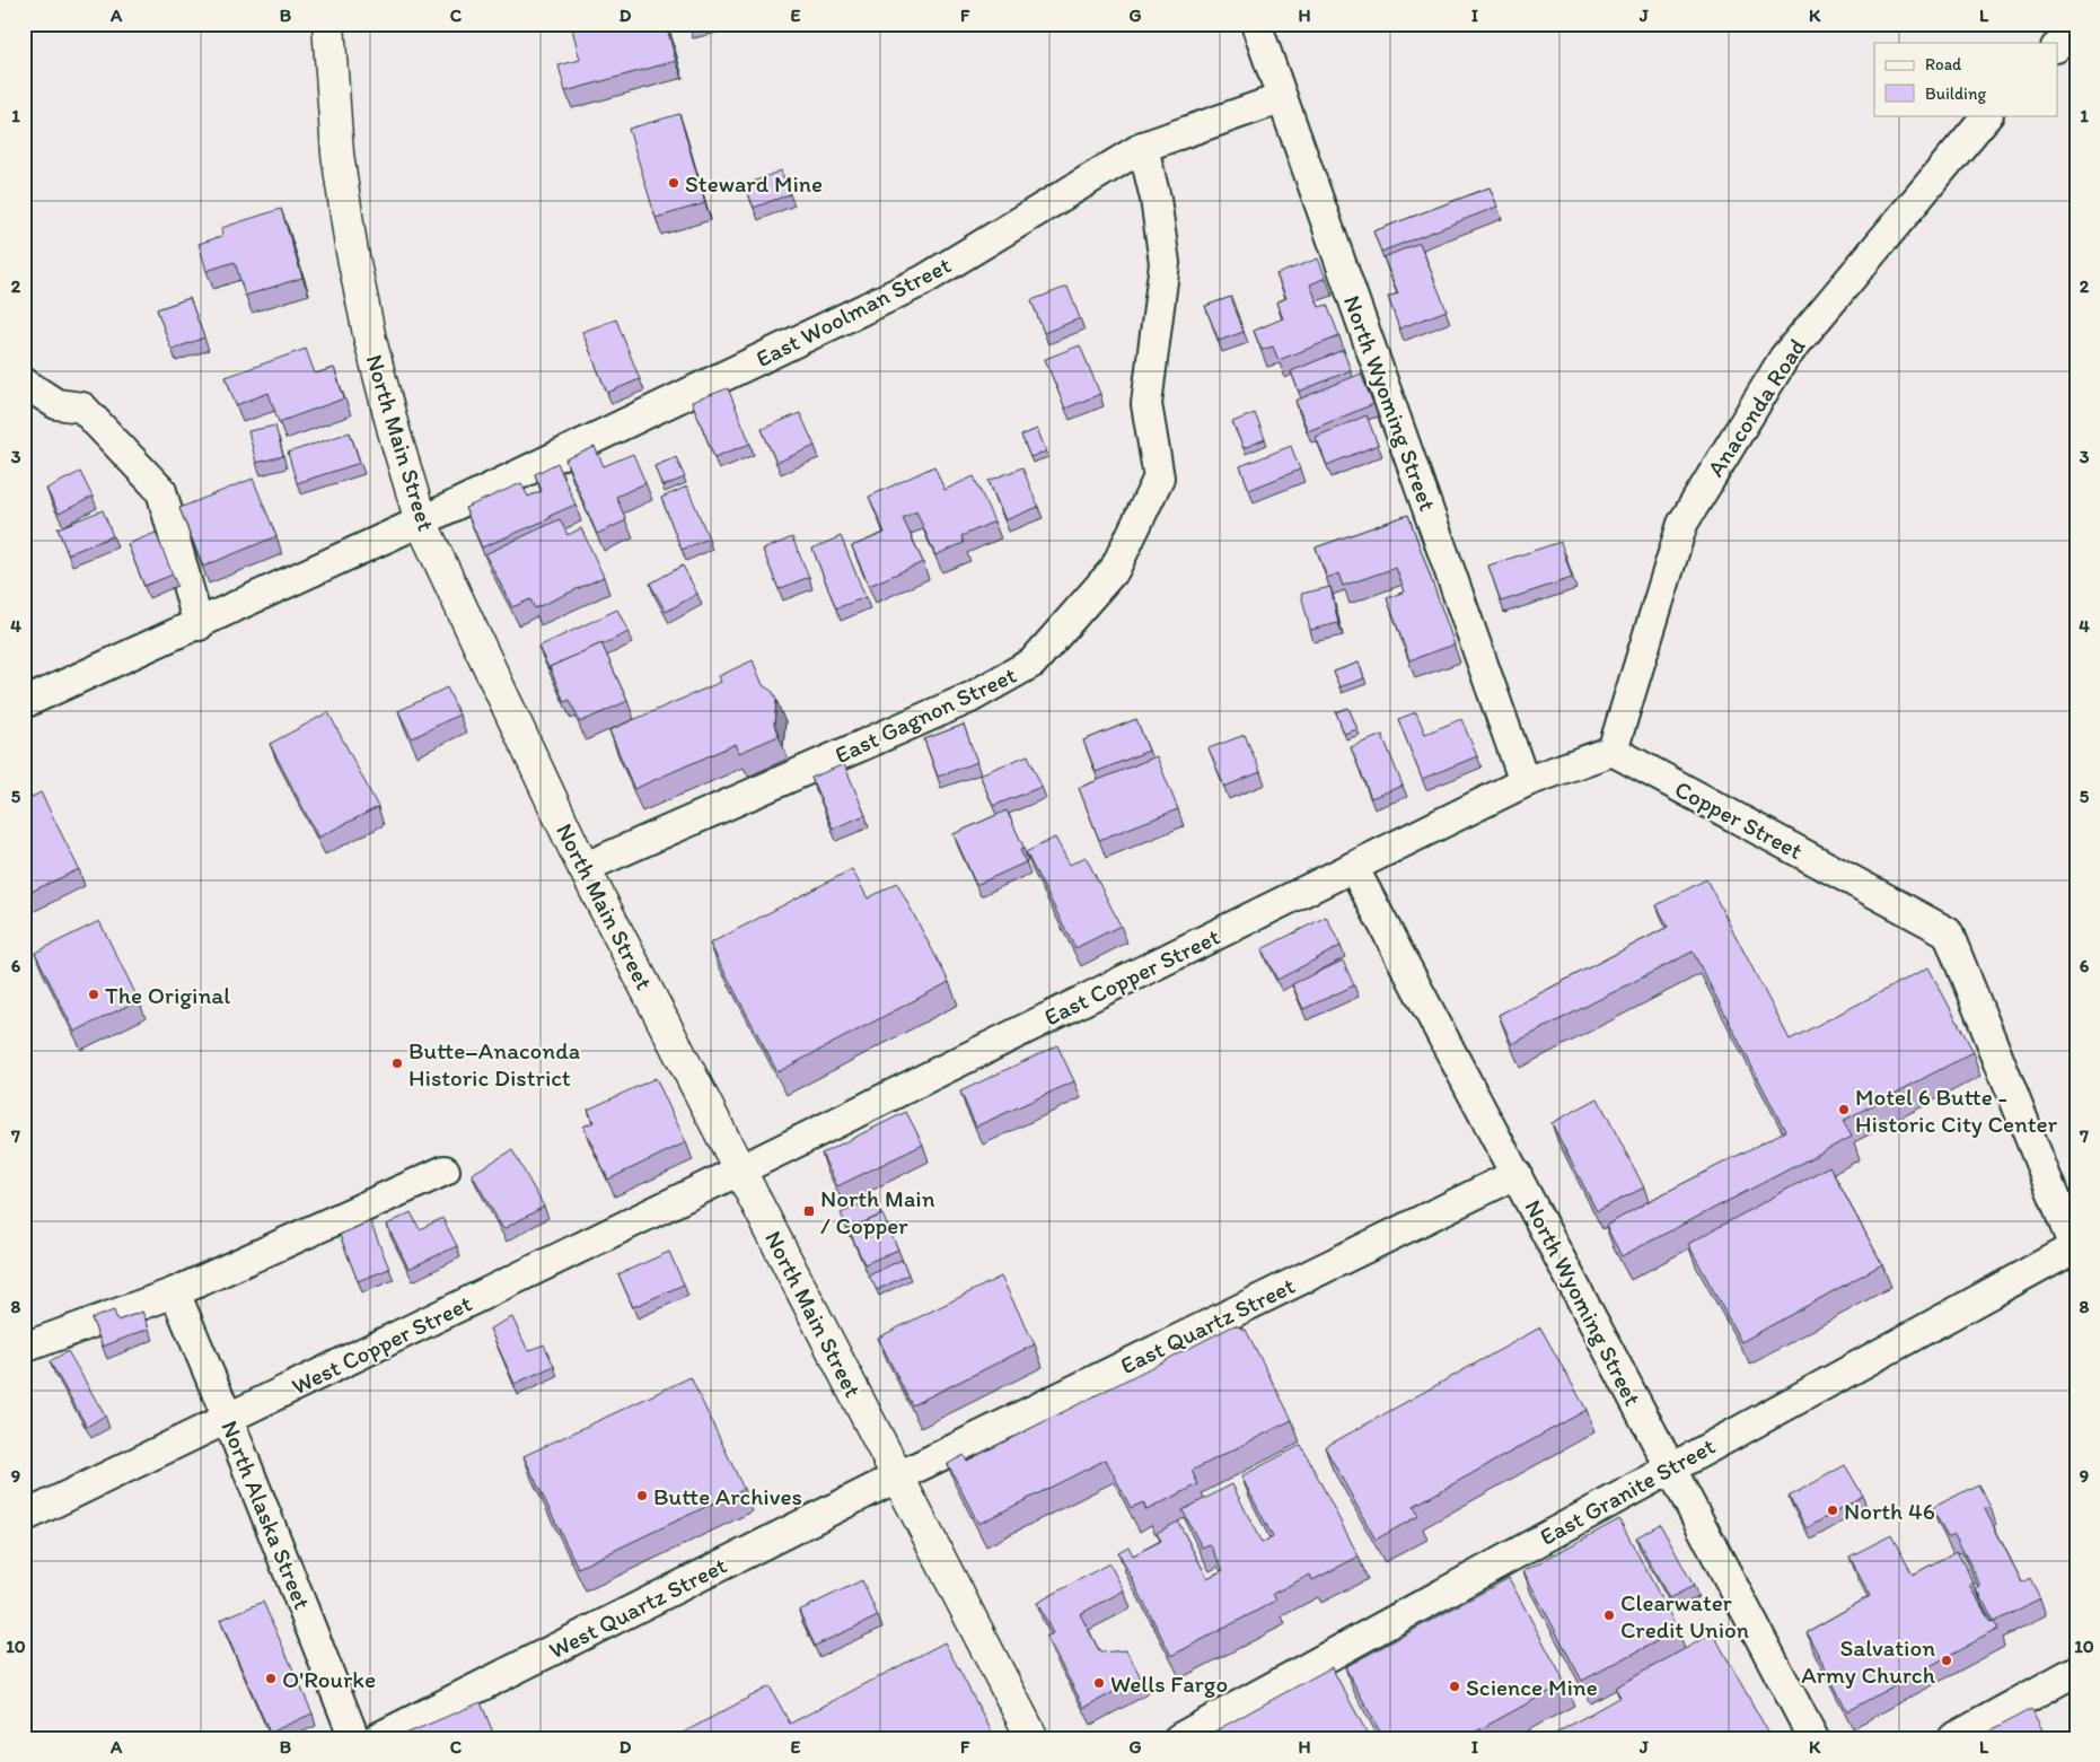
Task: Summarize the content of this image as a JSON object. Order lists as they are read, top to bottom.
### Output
{
  "streets": {
    "main road": ["North Main Street"],
    "street": [
      "East Woolman Street",
      "North Wyoming Street",
      "Anaconda Road",
      "East Gagnon Street",
      "Copper Street",
      "East Copper Street",
      "East Quartz Street",
      "West Copper Street",
      "East Granite Street",
      "North Alaska Street",
      "West Quartz Street"
    ]
  },
  "crossings": [
    ["East Woolman Street", "North Wyoming Street"],
    ["East Woolman Street", "North Main Street"],
    ["East Woolman Street", "East Gagnon Street"],
    ["North Wyoming Street", "East Copper Street"],
    ["North Wyoming Street", "East Quartz Street"],
    ["North Wyoming Street", "East Granite Street"],
    ["Anaconda Road", "Copper Street"],
    ["North Main Street", "East Gagnon Street"],
    ["North Main Street", "East Copper Street"],
    ["North Main Street", "East Quartz Street"],
    ["North Main Street", "West Copper Street"],
    ["North Main Street", "West Quartz Street"],
    ["Copper Street", "East Granite Street"],
    ["East Copper Street", "West Copper Street"],
    ["East Quartz Street", "West Quartz Street"],
    ["West Copper Street", "North Alaska Street"]
  ],
  "places": {
    "other": [
      "Steward Mine",
      "The Original",
      "Butte–Anaconda Historic District",
      "Motel 6 Butte - Historic City Center",
      "Butte Archives",
      "North 46",
      "Clearwater Credit Union",
      "Salvation Army Church",
      "O'Rourke",
      "Wells Fargo",
      "Science Mine"
    ],
    "transit": ["North Main / Copper"]
  },
  "legend": ["Road", "Building"],
  "grid": {
    "columns": [
      "A",
      "B",
      "C",
      "D",
      "E",
      "F",
      "G",
      "H",
      "I",
      "J",
      "K",
      "L"
    ],
    "rows": [
      "1",
      "2",
      "3",
      "4",
      "5",
      "6",
      "7",
      "8",
      "9",
      "10"
    ]
  }
}
